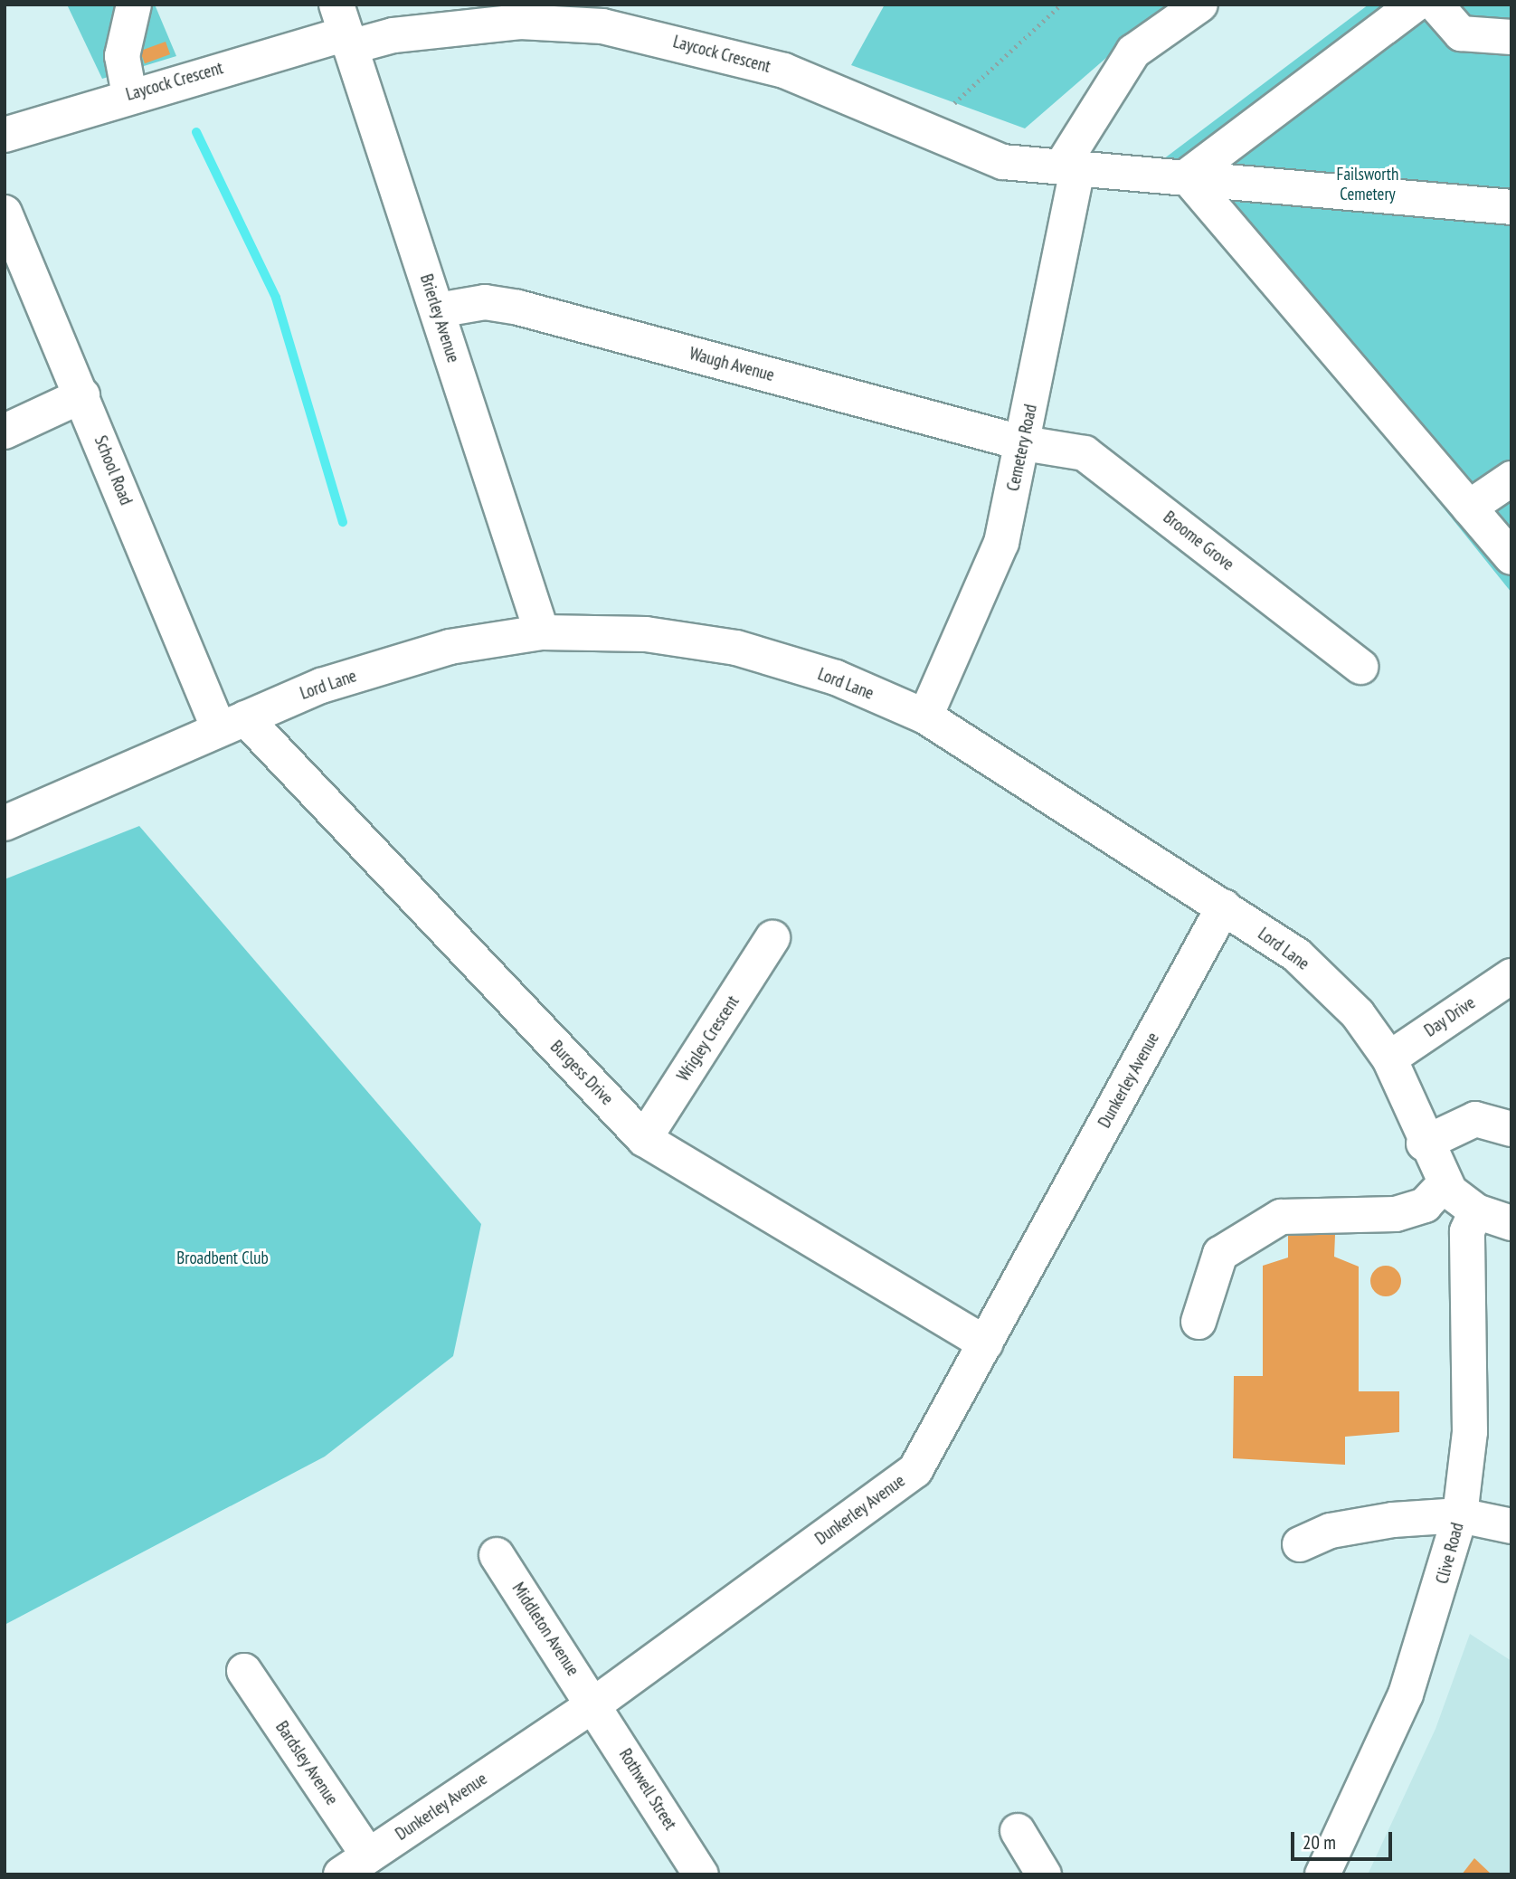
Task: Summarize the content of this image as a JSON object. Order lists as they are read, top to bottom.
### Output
{
  "streets": {
    "street": [
      "Laycock Crescent",
      "Brierley Avenue",
      "Waugh Avenue",
      "Cemetery Road",
      "School Road",
      "Broome Grove",
      "Lord Lane",
      "Day Drive",
      "Wrigley Crescent",
      "Burgess Drive",
      "Dunkerley Avenue",
      "Clive Road",
      "Middleton Avenue",
      "Bardsley Avenue",
      "Rothwell Street"
    ]
  },
  "crossings": [
    ["Laycock Crescent", "Brierley Avenue"],
    ["Laycock Crescent", "Cemetery Road"],
    ["Brierley Avenue", "Waugh Avenue"],
    ["Brierley Avenue", "Lord Lane"],
    ["Waugh Avenue", "Cemetery Road"],
    ["Waugh Avenue", "Broome Grove"],
    ["Cemetery Road", "Broome Grove"],
    ["Cemetery Road", "Lord Lane"],
    ["School Road", "Lord Lane"],
    ["School Road", "Burgess Drive"],
    ["Lord Lane", "Day Drive"],
    ["Lord Lane", "Burgess Drive"],
    ["Lord Lane", "Dunkerley Avenue"],
    ["Lord Lane", "Clive Road"],
    ["Wrigley Crescent", "Burgess Drive"],
    ["Burgess Drive", "Dunkerley Avenue"],
    ["Dunkerley Avenue", "Middleton Avenue"],
    ["Dunkerley Avenue", "Bardsley Avenue"],
    ["Dunkerley Avenue", "Rothwell Street"],
    ["Middleton Avenue", "Rothwell Street"]
  ],
  "parks": ["Failsworth Cemetery", "Broadbent Club"],
  "scale_bar": "20 m"
}
